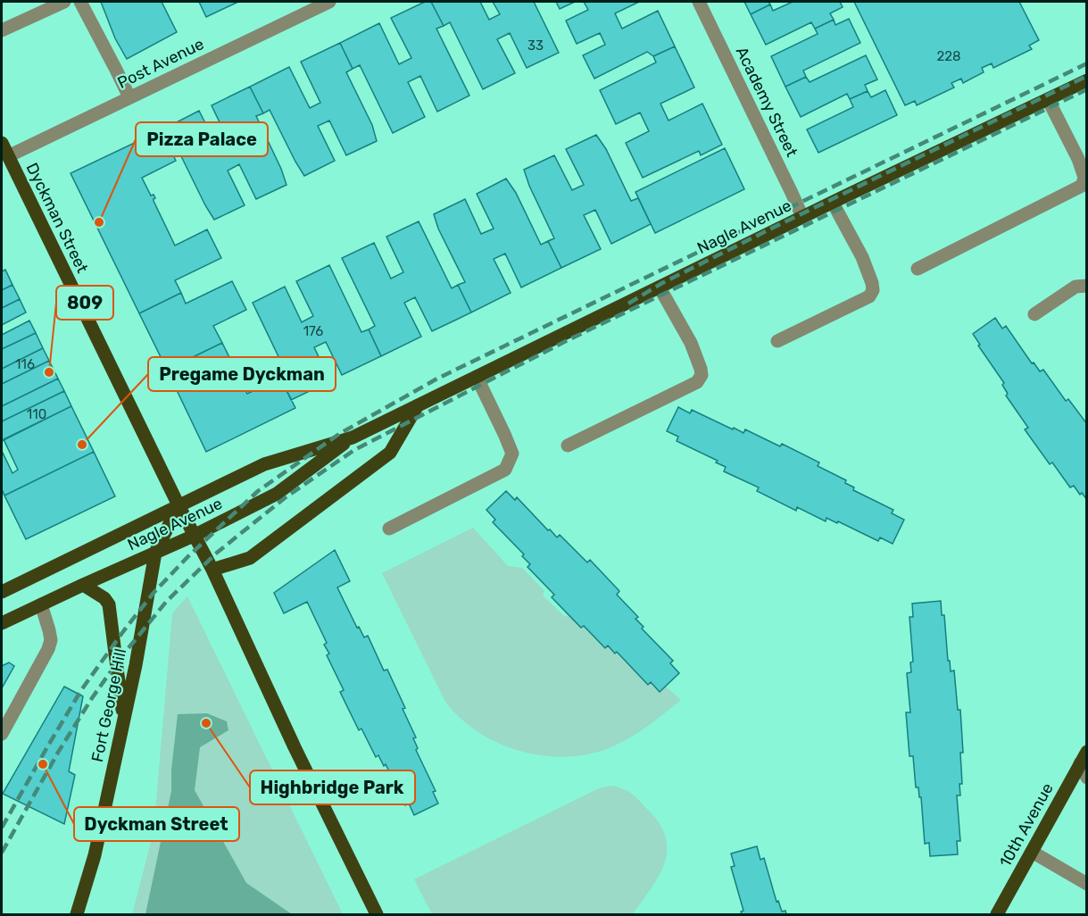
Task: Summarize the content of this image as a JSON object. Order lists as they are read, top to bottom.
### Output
{
  "streets": {
    "main road": [
      "Dyckman Street",
      "Nagle Avenue",
      "Fort George Hill",
      "10th Avenue"
    ],
    "street": ["Post Avenue", "Academy Street"]
  },
  "crossings": [
    ["Post Avenue", "Dyckman Street"],
    ["Academy Street", "Nagle Avenue"],
    ["Dyckman Street", "Nagle Avenue"],
    ["Dyckman Street", "Fort George Hill"],
    ["Nagle Avenue", "Fort George Hill"]
  ],
  "places": [
    "Pizza Palace",
    "809",
    "Pregame Dyckman",
    "Highbridge Park",
    "Dyckman Street"
  ],
  "house_numbers": [
    "33",
    "228",
    "176",
    "116",
    "110"
  ]
}
